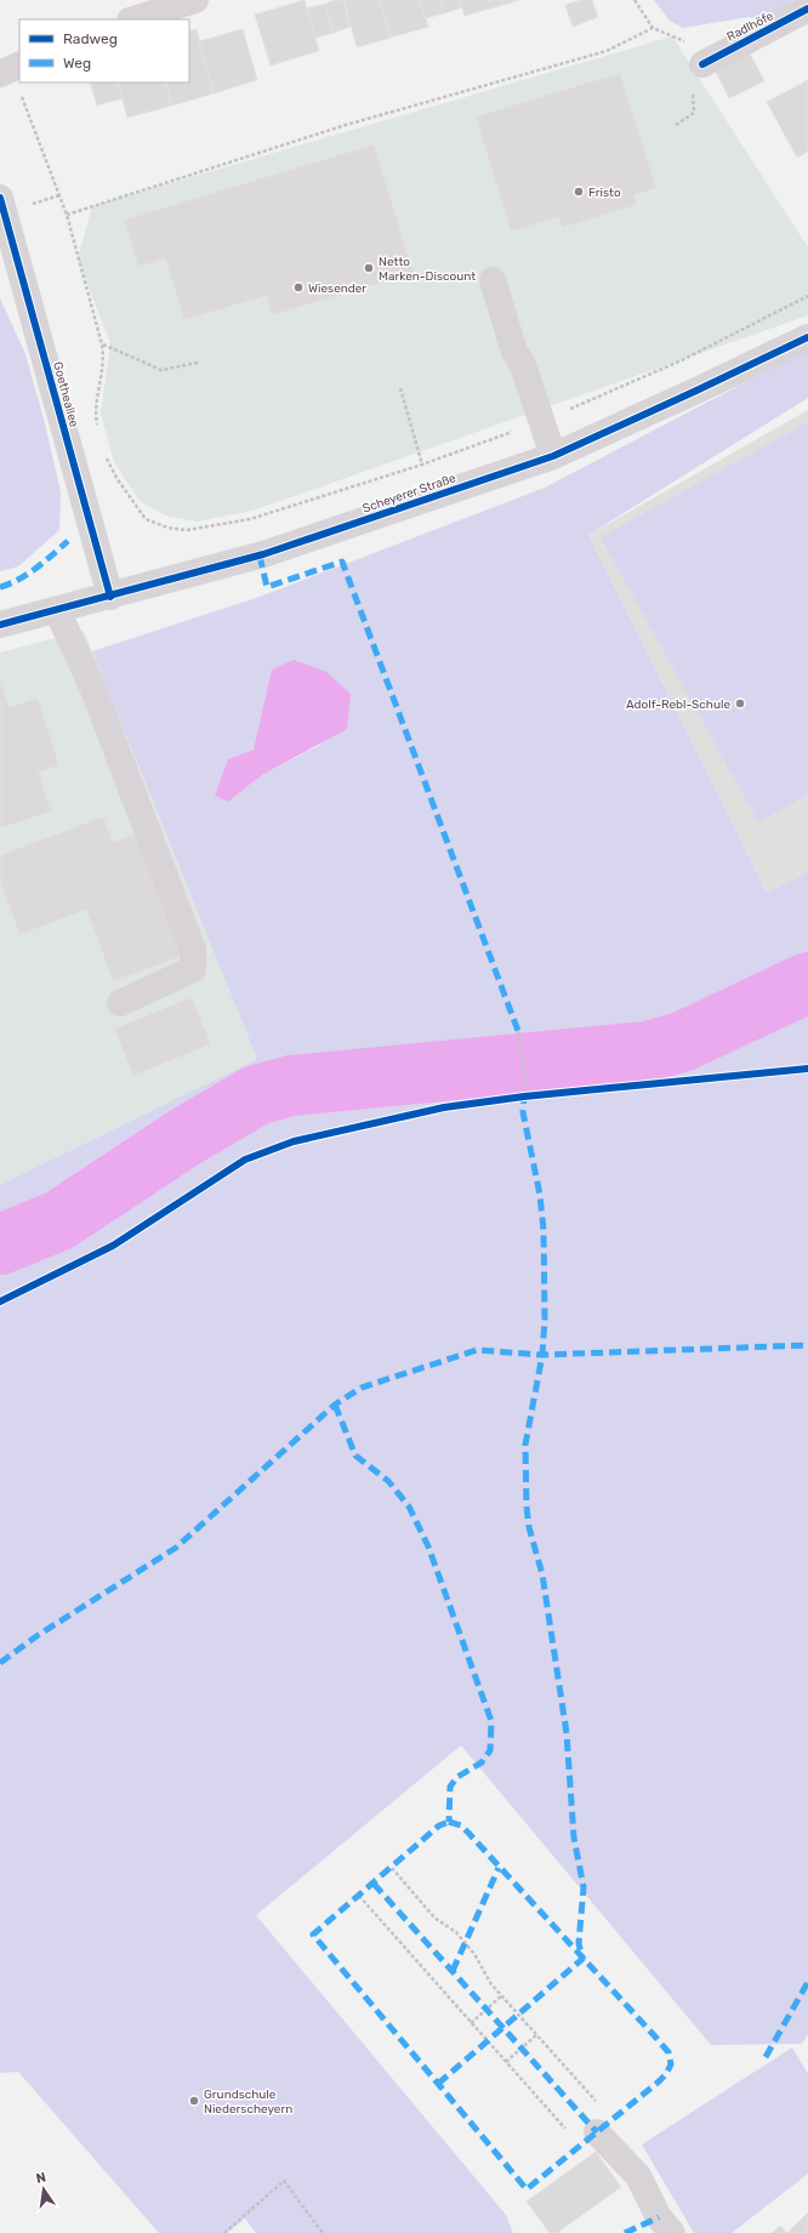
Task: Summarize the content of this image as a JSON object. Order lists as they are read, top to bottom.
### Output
{
  "streets": {
    "street": ["Radlhöfe", "Goetheallee", "Scheyerer Straße"]
  },
  "crossings": [
    ["Goetheallee", "Scheyerer Straße"]
  ],
  "places": [
    "Fristo",
    "Netto Marken-Discount",
    "Wiesender",
    "Adolf-Rebl-Schule",
    "Grundschule Niederscheyern"
  ],
  "legend": ["Radweg", "Weg"],
  "north": "top"
}
